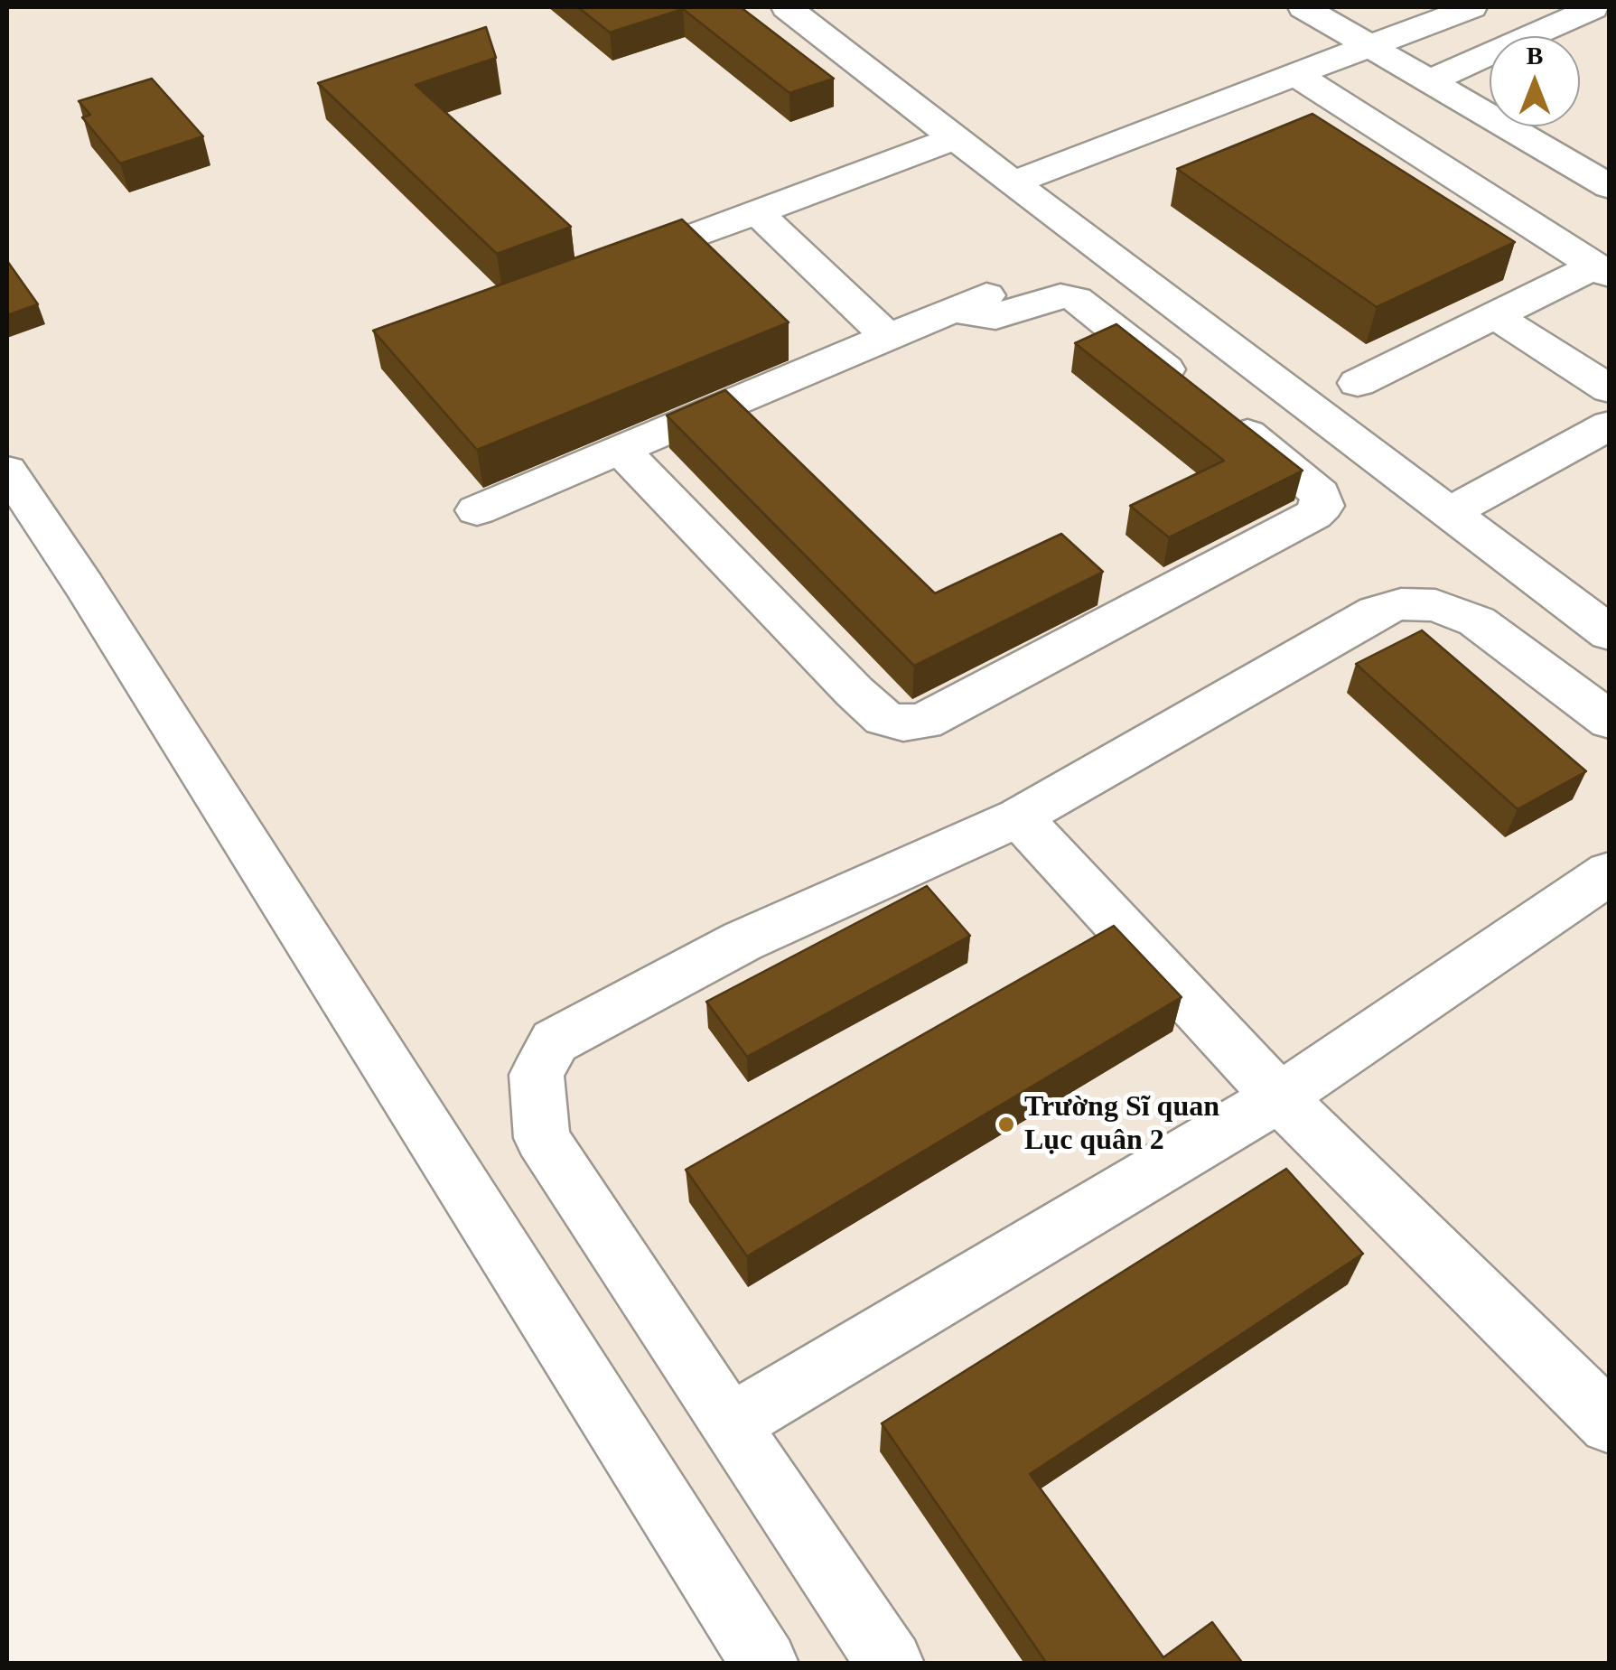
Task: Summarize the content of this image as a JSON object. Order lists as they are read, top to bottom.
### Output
{
  "places": ["Trường Sĩ quan Lục quân 2"],
  "north": "top"
}
